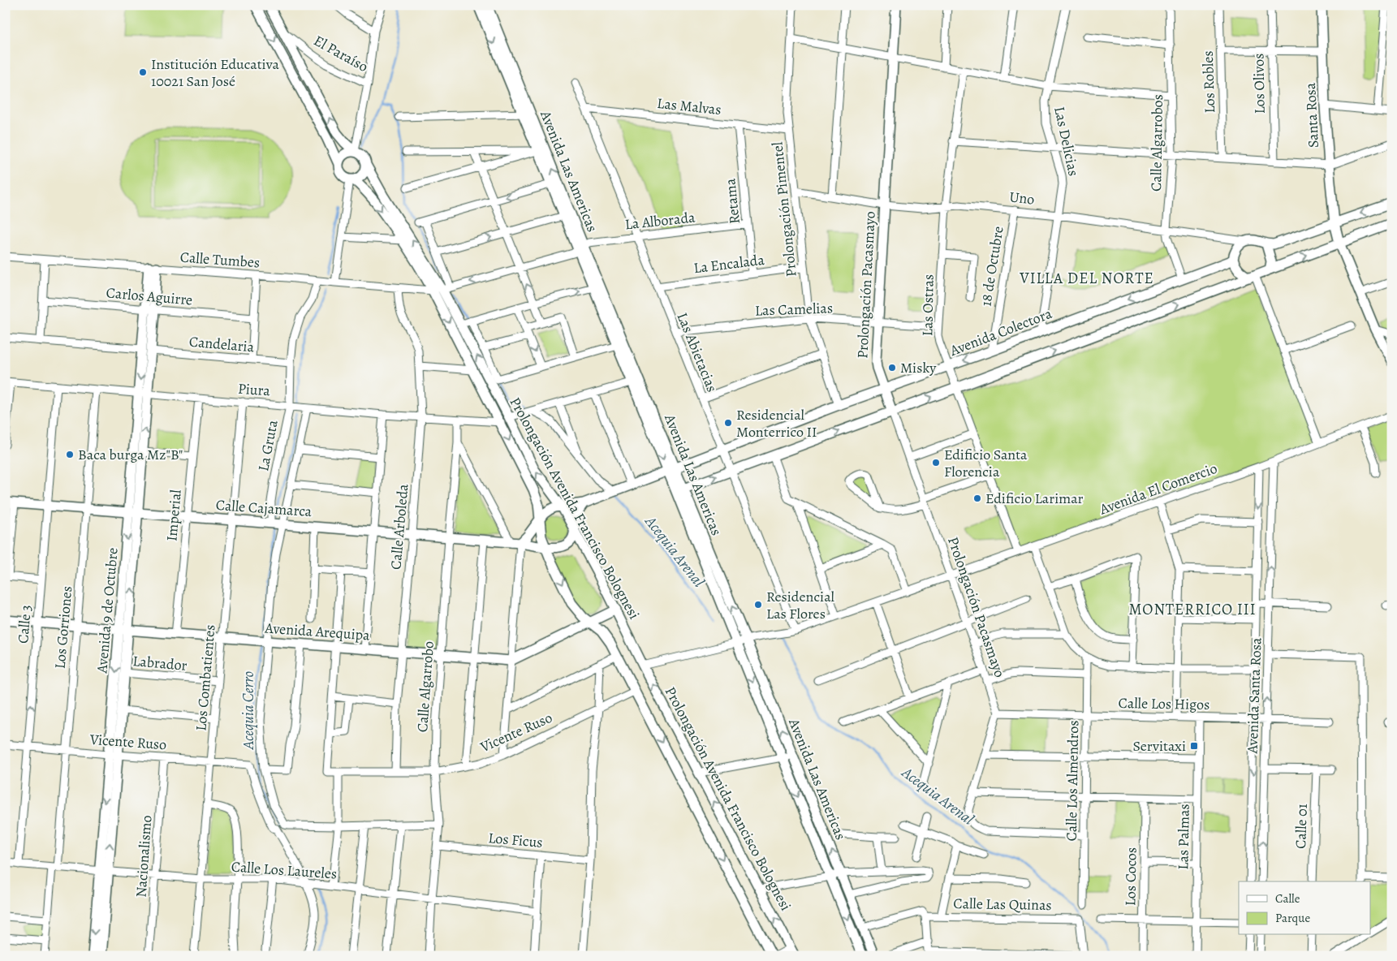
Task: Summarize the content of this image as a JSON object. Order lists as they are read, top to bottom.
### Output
{
  "streets": {
    "street": [
      "El Paraíso",
      "Los Robles",
      "Los Olivos",
      "Las Malvas",
      "Santa Rosa",
      "Las Delicias",
      "Calle Algarrobos",
      "Avenida Las Americas",
      "Uno",
      "Retama",
      "Prolongación Pimentel",
      "La Alborada",
      "Calle Tumbes",
      "La Encalada",
      "18 de Octubre",
      "Prolongación Pacasmayo",
      "Carlos Aguirre",
      "Las Ostras",
      "Las Camelias",
      "Avenida Colectora",
      "Candelaria",
      "Las Abietacias",
      "Piura",
      "La Gruta",
      "Avenida El Comercio",
      "Calle Cajamarca",
      "Prolongación Avenida Francisco Bolognesi",
      "Imperial",
      "Calle Arboleda",
      "Avenida 9 de Octubre",
      "Calle 3",
      "Los Gorriones",
      "Avenida Arequipa",
      "Labrador",
      "Los Combatientes",
      "Calle Algarrobo",
      "Avenida Santa Rosa",
      "Calle Los Higos",
      "Vicente Ruso",
      "Calle Los Almendros",
      "Calle 01",
      "Las Palmas",
      "Los Ficus",
      "Nacionalismo",
      "Calle Los Laureles",
      "Los Cocos",
      "Calle Las Quinas"
    ]
  },
  "crossings": [
    ["Las Malvas", "Retama"],
    ["Las Malvas", "Prolongación Pimentel"],
    ["Las Malvas", "Las Abietacias"],
    ["Las Delicias", "Uno"],
    ["Las Delicias", "Avenida Colectora"],
    ["Calle Algarrobos", "Uno"],
    ["Calle Algarrobos", "Avenida Colectora"],
    ["Avenida Las Americas", "La Alborada"],
    ["Avenida Las Americas", "Avenida Colectora"],
    ["Avenida Las Americas", "Piura"],
    ["Avenida Las Americas", "Avenida El Comercio"],
    ["Avenida Las Americas", "Calle Las Quinas"],
    ["Uno", "Prolongación Pimentel"],
    ["Uno", "18 de Octubre"],
    ["Uno", "Prolongación Pacasmayo"],
    ["Uno", "Las Ostras"],
    ["Uno", "Avenida Colectora"],
    ["Retama", "La Alborada"],
    ["Retama", "La Encalada"],
    ["Prolongación Pimentel", "La Encalada"],
    ["Prolongación Pimentel", "Las Camelias"],
    ["Prolongación Pimentel", "Avenida Colectora"],
    ["La Alborada", "Las Abietacias"],
    ["La Alborada", "Prolongación Avenida Francisco Bolognesi"],
    ["Calle Tumbes", "La Gruta"],
    ["Calle Tumbes", "Prolongación Avenida Francisco Bolognesi"],
    ["Calle Tumbes", "Calle Arboleda"],
    ["Calle Tumbes", "Avenida 9 de Octubre"],
    ["La Encalada", "Las Abietacias"],
    ["18 de Octubre", "Avenida Colectora"],
    ["Prolongación Pacasmayo", "Las Camelias"],
    ["Prolongación Pacasmayo", "Avenida Colectora"],
    ["Prolongación Pacasmayo", "Avenida El Comercio"],
    ["Prolongación Pacasmayo", "Calle Los Higos"],
    ["Carlos Aguirre", "Avenida 9 de Octubre"],
    ["Las Ostras", "Las Camelias"],
    ["Las Ostras", "Avenida Colectora"],
    ["Las Ostras", "Avenida El Comercio"],
    ["Las Camelias", "Las Abietacias"],
    ["Avenida Colectora", "Las Abietacias"],
    ["Avenida Colectora", "Calle Cajamarca"],
    ["Avenida Colectora", "Prolongación Avenida Francisco Bolognesi"],
    ["Candelaria", "La Gruta"],
    ["Candelaria", "Avenida 9 de Octubre"],
    ["Las Abietacias", "Avenida El Comercio"],
    ["Piura", "La Gruta"],
    ["Piura", "Prolongación Avenida Francisco Bolognesi"],
    ["Piura", "Imperial"],
    ["Piura", "Calle Arboleda"],
    ["Piura", "Avenida 9 de Octubre"],
    ["Piura", "Calle 3"],
    ["Piura", "Los Gorriones"],
    ["Piura", "Los Combatientes"],
    ["Piura", "Calle Algarrobo"],
    ["La Gruta", "Calle Cajamarca"],
    ["Avenida El Comercio", "Avenida Santa Rosa"],
    ["Calle Cajamarca", "Prolongación Avenida Francisco Bolognesi"],
    ["Calle Cajamarca", "Imperial"],
    ["Calle Cajamarca", "Calle Arboleda"],
    ["Calle Cajamarca", "Avenida 9 de Octubre"],
    ["Calle Cajamarca", "Calle 3"],
    ["Calle Cajamarca", "Los Gorriones"],
    ["Calle Cajamarca", "Los Combatientes"],
    ["Calle Cajamarca", "Calle Algarrobo"],
    ["Prolongación Avenida Francisco Bolognesi", "Avenida Arequipa"],
    ["Prolongación Avenida Francisco Bolognesi", "Vicente Ruso"],
    ["Imperial", "Avenida Arequipa"],
    ["Calle Arboleda", "Avenida Arequipa"],
    ["Calle Arboleda", "Vicente Ruso"],
    ["Avenida 9 de Octubre", "Avenida Arequipa"],
    ["Avenida 9 de Octubre", "Labrador"],
    ["Avenida 9 de Octubre", "Vicente Ruso"],
    ["Avenida 9 de Octubre", "Calle Los Laureles"],
    ["Calle 3", "Avenida Arequipa"],
    ["Calle 3", "Vicente Ruso"],
    ["Calle 3", "Calle Los Laureles"],
    ["Los Gorriones", "Avenida Arequipa"],
    ["Los Gorriones", "Vicente Ruso"],
    ["Los Gorriones", "Calle Los Laureles"],
    ["Avenida Arequipa", "Los Combatientes"],
    ["Avenida Arequipa", "Calle Algarrobo"],
    ["Labrador", "Los Combatientes"],
    ["Los Combatientes", "Vicente Ruso"],
    ["Los Combatientes", "Calle Los Laureles"],
    ["Calle Algarrobo", "Vicente Ruso"],
    ["Calle Algarrobo", "Los Ficus"],
    ["Calle Algarrobo", "Calle Los Laureles"],
    ["Avenida Santa Rosa", "Calle Los Higos"],
    ["Calle Los Higos", "Calle Los Almendros"],
    ["Calle Los Higos", "Las Palmas"],
    ["Vicente Ruso", "Nacionalismo"],
    ["Vicente Ruso", "Calle Los Laureles"],
    ["Nacionalismo", "Calle Los Laureles"]
  ],
  "districts": ["VILLA DEL NORTE", "MONTERRICO III"],
  "water": ["Acequia Arenal", "Acequia Cerro"],
  "places": {
    "other": [
      "Institución Educativa 10021 San José",
      "Misky",
      "Residencial Monterrico II",
      "Baca burga Mz\"B\"",
      "Edificio Santa Florencia",
      "Edificio Larimar",
      "Residencial Las Flores"
    ],
    "transit": ["Servitaxi"]
  },
  "legend": ["Calle", "Parque"]
}
